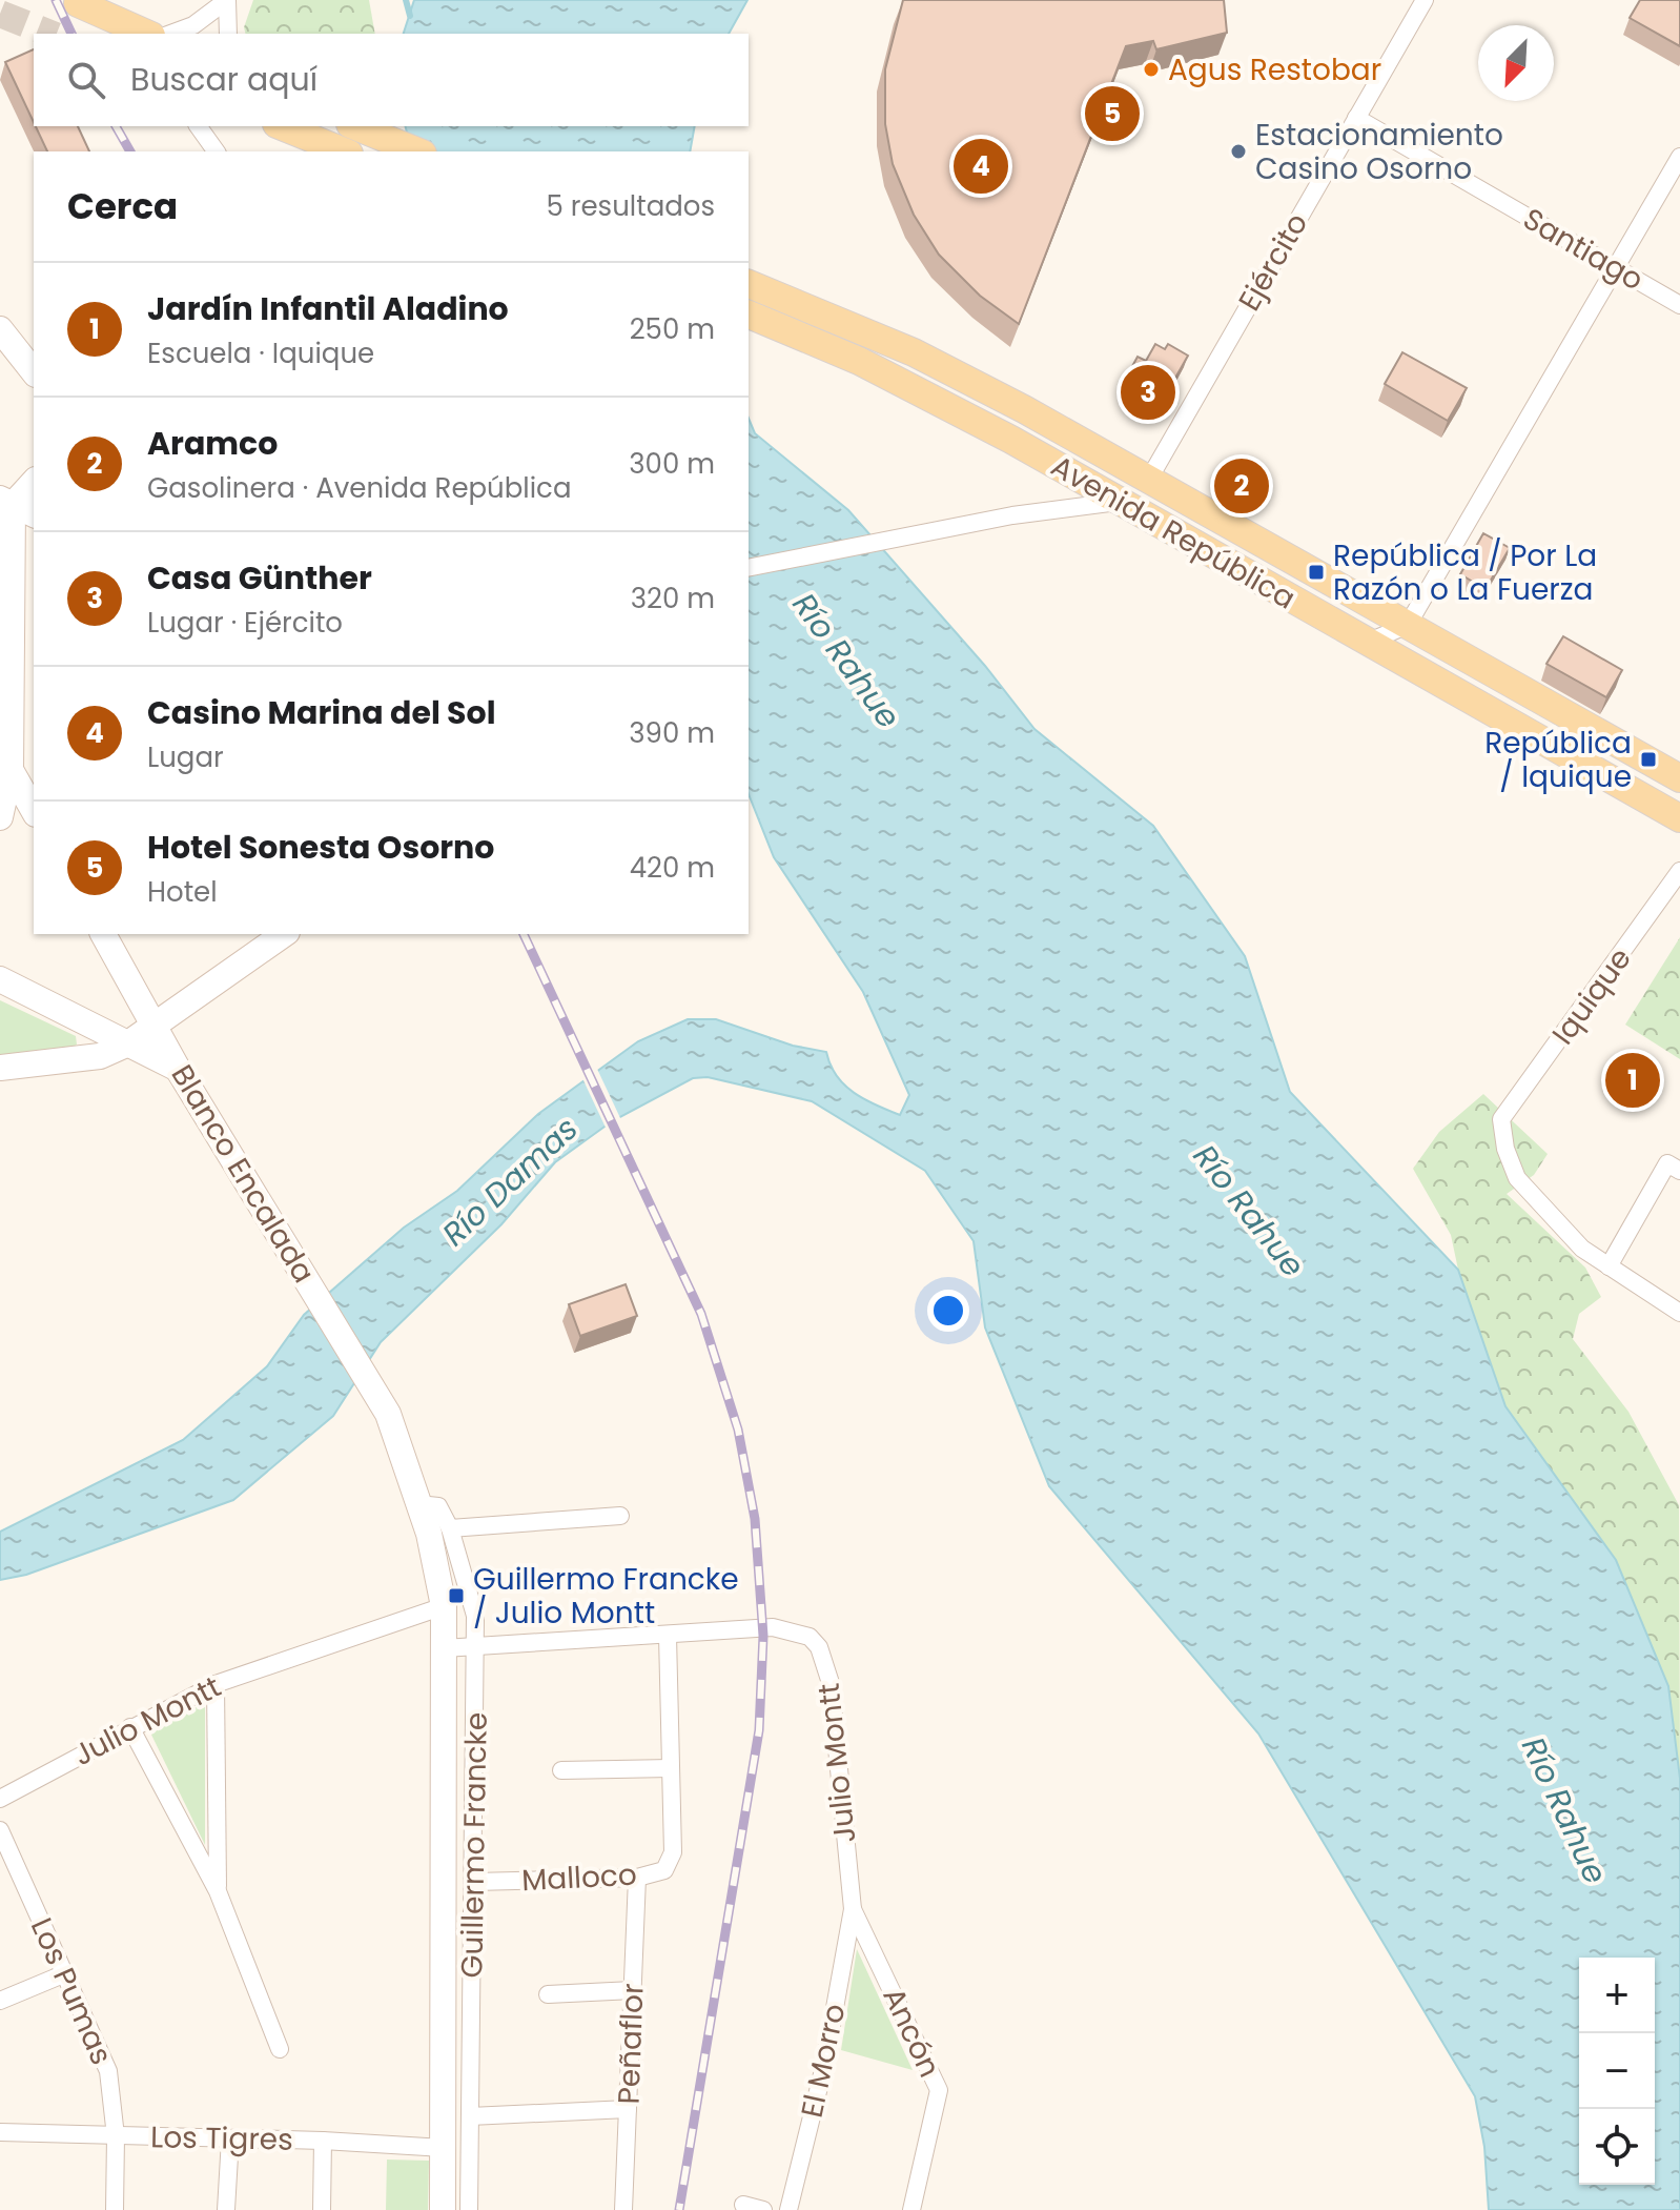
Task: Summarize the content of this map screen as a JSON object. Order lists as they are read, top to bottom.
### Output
{
  "streets": {
    "main road": ["Avenida República", "Blanco Encalada", "Guillermo Francke"],
    "street": [
      "Santiago",
      "Ejército",
      "Iquique",
      "Julio Montt",
      "Malloco",
      "Los Pumas",
      "Ancón",
      "Peñaflor",
      "El Morro",
      "Los Tigres"
    ]
  },
  "crossings": [
    ["Santiago", "Ejército"],
    ["Ejército", "Avenida República"],
    ["Blanco Encalada", "Guillermo Francke"],
    ["Julio Montt", "Guillermo Francke"],
    ["Julio Montt", "Ancón"],
    ["Julio Montt", "El Morro"],
    ["Guillermo Francke", "Malloco"],
    ["Guillermo Francke", "Los Tigres"],
    ["Malloco", "Peñaflor"],
    ["Los Pumas", "Los Tigres"],
    ["Ancón", "El Morro"]
  ],
  "water": ["Río Rahue", "Río Damas"],
  "places": {
    "other": ["Agus Restobar", "Estacionamiento Casino Osorno"],
    "transit": ["República / Por La Razón o La Fuerza", "República / Iquique", "Guillermo Francke / Julio Montt"]
  },
  "north": "bottom left",
  "page": {
    "search": "Buscar aquí",
    "pins": [
      "5",
      "4",
      "3",
      "2",
      "1"
    ],
    "heading": ["Cerca", "5 resultados"],
    "list": [
      {
        "mark": "1",
        "name": "Jardín Infantil Aladino",
        "note": "Escuela · Iquique",
        "value": "250 m"
      },
      {
        "mark": "2",
        "name": "Aramco",
        "note": "Gasolinera · Avenida República",
        "value": "300 m"
      },
      {
        "mark": "3",
        "name": "Casa Günther",
        "note": "Lugar · Ejército",
        "value": "320 m"
      },
      {
        "mark": "4",
        "name": "Casino Marina del Sol",
        "note": "Lugar",
        "value": "390 m"
      },
      {
        "mark": "5",
        "name": "Hotel Sonesta Osorno",
        "note": "Hotel",
        "value": "420 m"
      }
    ],
    "map_buttons": ["+", "−"]
  }
}
